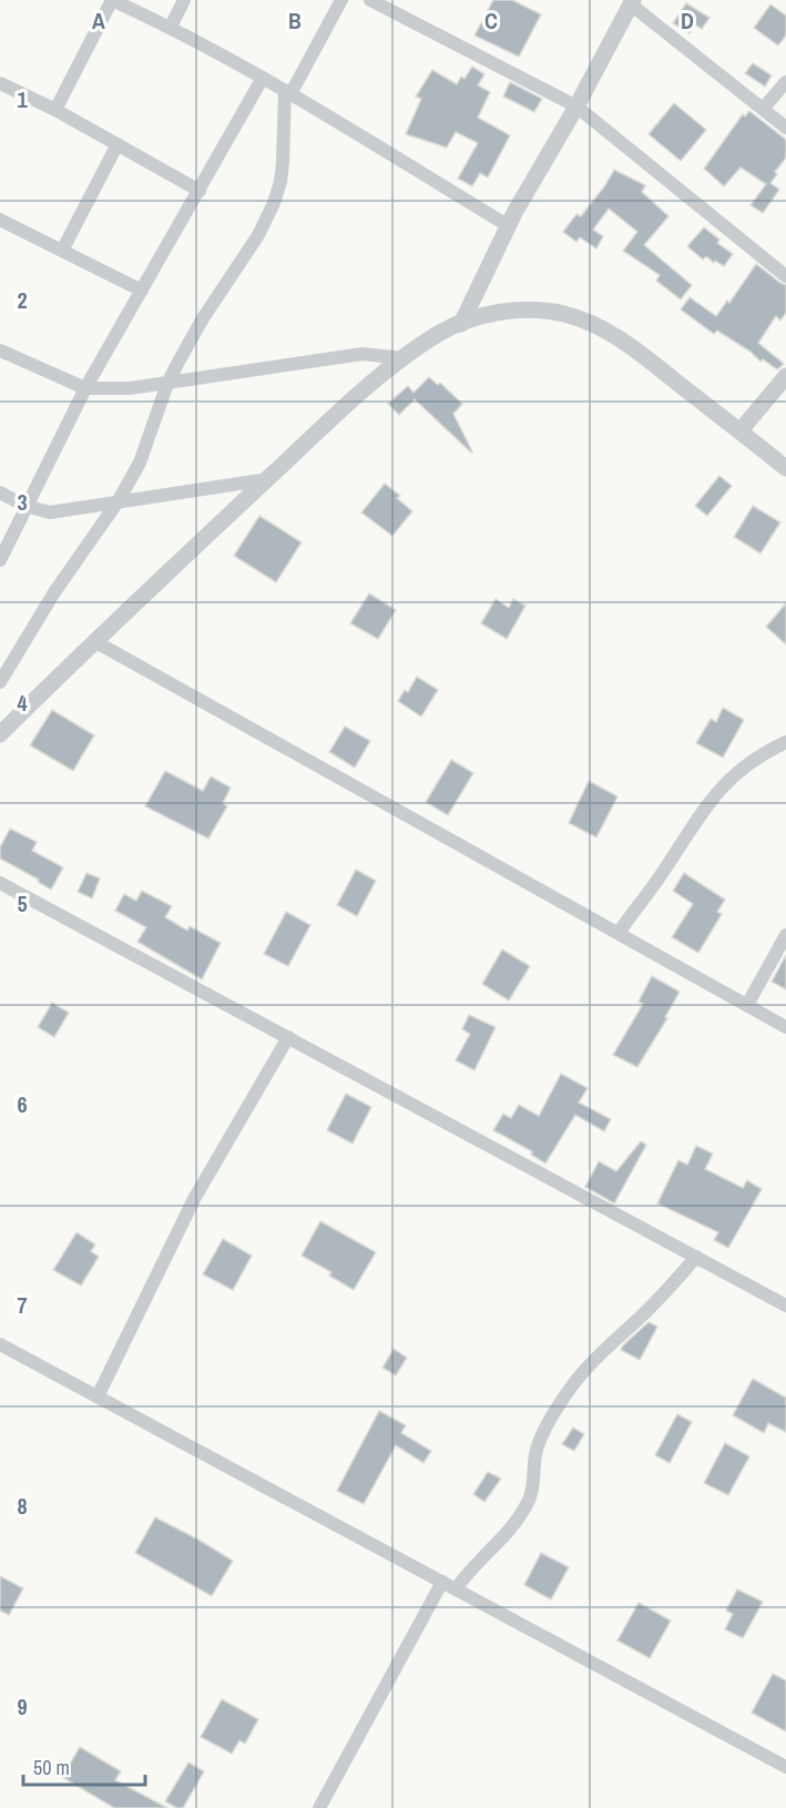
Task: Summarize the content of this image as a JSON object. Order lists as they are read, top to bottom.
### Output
{
  "scale_bar": "50 m",
  "grid": {
    "columns": [
      "A",
      "B",
      "C",
      "D"
    ],
    "rows": [
      "1",
      "2",
      "3",
      "4",
      "5",
      "6",
      "7",
      "8",
      "9"
    ]
  }
}
